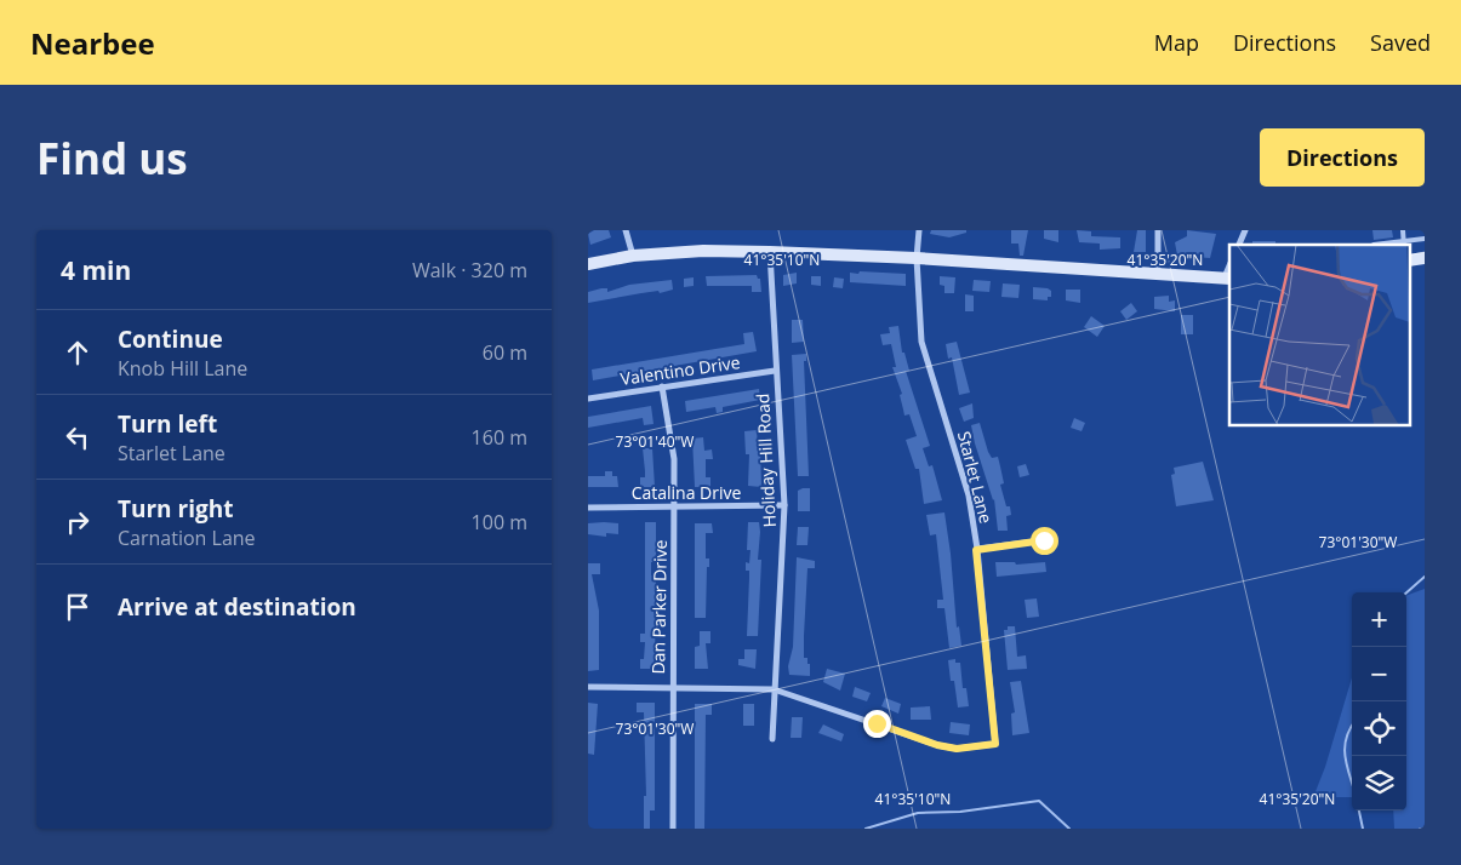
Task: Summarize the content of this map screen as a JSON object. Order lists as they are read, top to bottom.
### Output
{
  "streets": {
    "street": [
      "Valentino Drive",
      "Holiday Hill Road",
      "Starlet Lane",
      "Catalina Drive",
      "Dan Parker Drive"
    ]
  },
  "crossings": [
    ["Valentino Drive", "Holiday Hill Road"],
    ["Valentino Drive", "Dan Parker Drive"],
    ["Holiday Hill Road", "Starlet Lane"],
    ["Holiday Hill Road", "Catalina Drive"],
    ["Catalina Drive", "Dan Parker Drive"]
  ],
  "page": {
    "header": "Nearbee",
    "nav": ["Map", "Directions", "Saved"],
    "buttons": "Directions",
    "title": "Find us",
    "heading": ["4 min", "Walk · 320 m"],
    "list": [
      ["Continue", "Knob Hill Lane", "60 m"],
      ["Turn left", "Starlet Lane", "160 m"],
      ["Turn right", "Carnation Lane", "100 m"],
      "Arrive at destination"
    ],
    "map_buttons": ["+", "−"]
  },
  "coordinates": [
    "41°35'10\"N",
    "41°35'20\"N",
    "73°01'40\"W",
    "73°01'30\"W"
  ]
}
